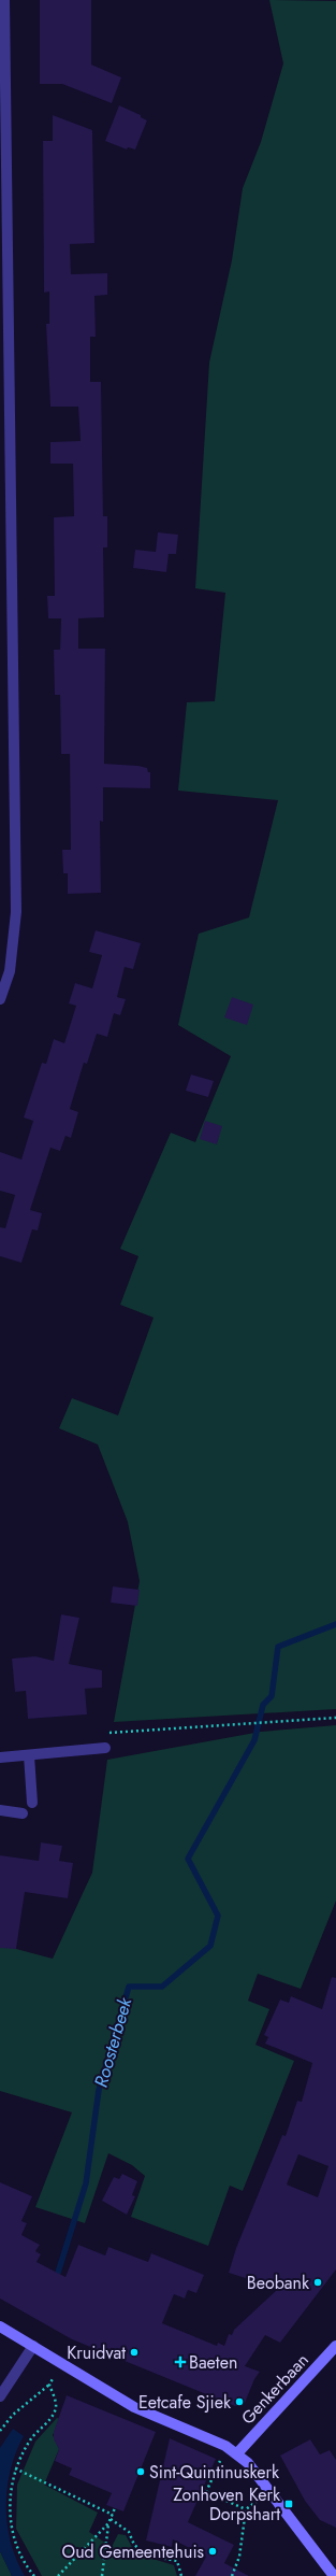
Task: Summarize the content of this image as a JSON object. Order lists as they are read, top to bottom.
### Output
{
  "streets": {
    "street": ["Genkerbaan"]
  },
  "water": ["Roosterbeek"],
  "places": {
    "other": [
      "Beobank",
      "Kruidvat",
      "Eetcafe Sjiek",
      "Sint-Quintinuskerk",
      "Oud Gemeentehuis"
    ],
    "health": ["Baeten"],
    "transit": ["Zonhoven Kerk Dorpshart"]
  }
}
